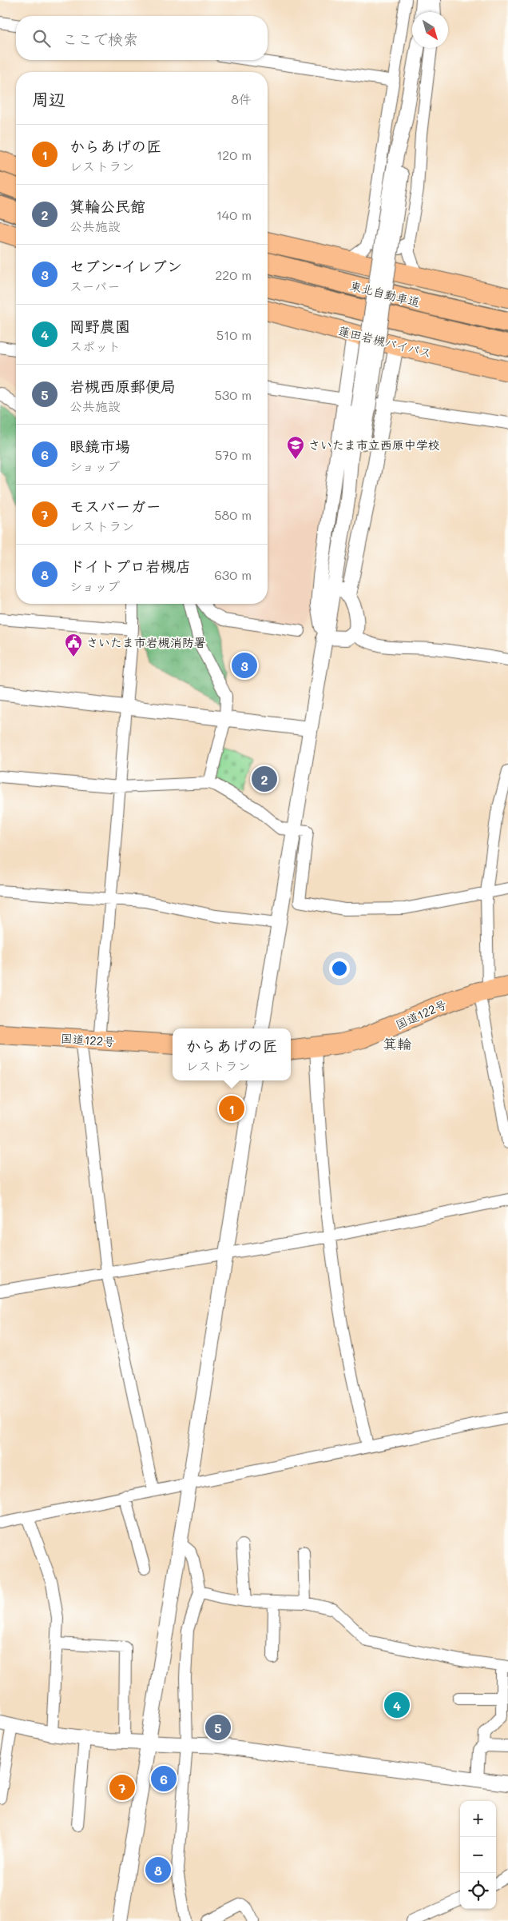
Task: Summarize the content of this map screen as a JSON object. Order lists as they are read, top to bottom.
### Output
{
  "streets": {
    "highway": ["東北自動車道", "蓮田岩槻バイパス", "国道122号"]
  },
  "districts": ["箕輪"],
  "places": {
    "school or university": ["さいたま市立西原中学校"],
    "public building": ["さいたま市岩槻消防署"]
  },
  "north": "bottom right",
  "page": {
    "search": "ここで検索",
    "heading": ["周辺", "8件"],
    "list": [
      {
        "mark": "1",
        "name": "からあげの匠",
        "note": "レストラン",
        "value": "120 m"
      },
      {
        "mark": "2",
        "name": "箕輪公民館",
        "note": "公共施設",
        "value": "140 m"
      },
      {
        "mark": "3",
        "name": "セブン-イレブン",
        "note": "スーパー",
        "value": "220 m"
      },
      {
        "mark": "4",
        "name": "岡野農園",
        "note": "スポット",
        "value": "510 m"
      },
      {
        "mark": "5",
        "name": "岩槻西原郵便局",
        "note": "公共施設",
        "value": "530 m"
      },
      {
        "mark": "6",
        "name": "眼鏡市場",
        "note": "ショップ",
        "value": "570 m"
      },
      {
        "mark": "7",
        "name": "モスバーガー",
        "note": "レストラン",
        "value": "580 m"
      },
      {
        "mark": "8",
        "name": "ドイトプロ岩槻店",
        "note": "ショップ",
        "value": "630 m"
      }
    ],
    "pins": [
      "3",
      "2",
      "1",
      "4",
      "5",
      "6",
      "7",
      "8"
    ],
    "popup": ["からあげの匠", "レストラン"],
    "map_buttons": ["+", "−"]
  }
}
